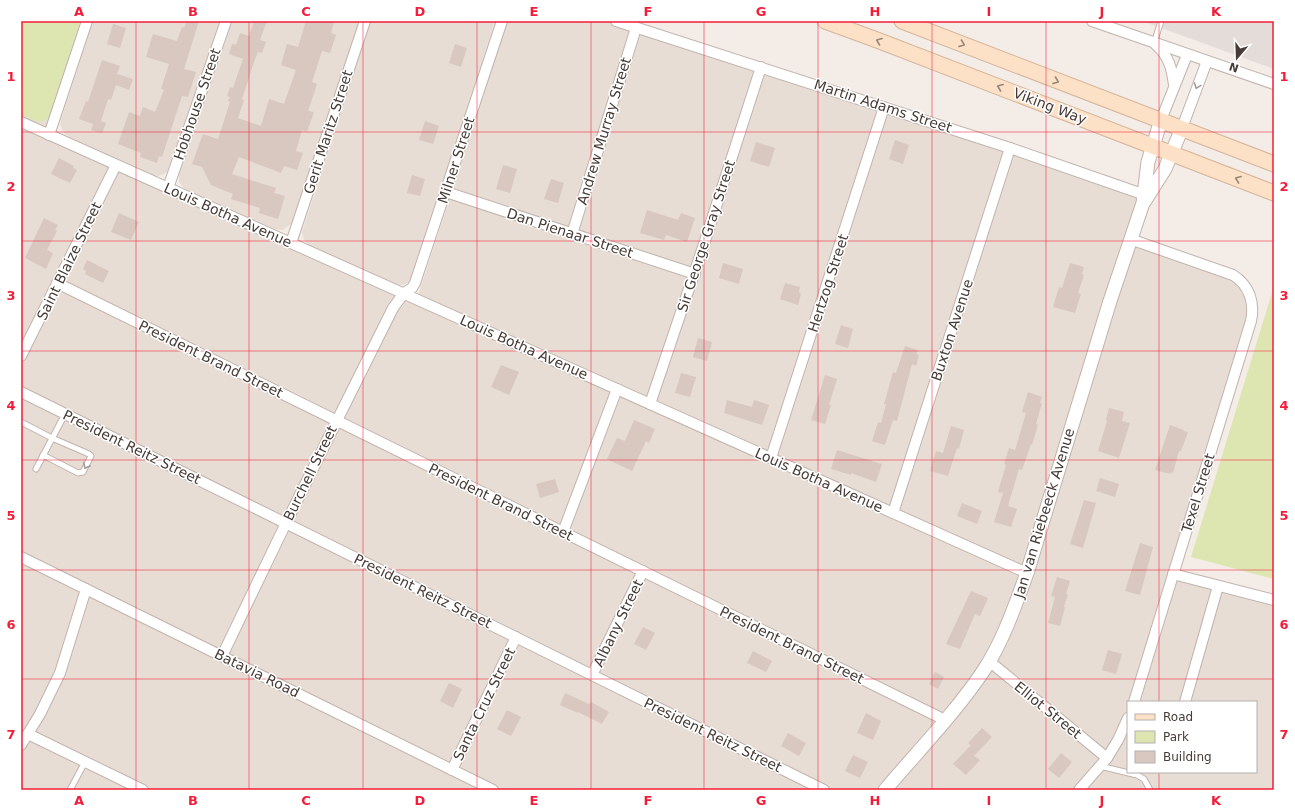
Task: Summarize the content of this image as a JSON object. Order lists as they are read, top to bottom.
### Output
{
  "streets": {
    "main road": ["Viking Way"],
    "street": [
      "Hobhouse Street",
      "Martin Adams Street",
      "Andrew Murray Street",
      "Gerit Maritz Street",
      "Milner Street",
      "Louis Botha Avenue",
      "Dan Pienaar Street",
      "Sir George Gray Street",
      "Saint Blaize Street",
      "Hertzog Street",
      "Buxton Avenue",
      "President Brand Street",
      "President Reitz Street",
      "Burchell Street",
      "Texel Street",
      "Jan van Riebeeck Avenue",
      "Albany Street",
      "Batavia Road",
      "Santa Cruz Street",
      "Elliot Street"
    ]
  },
  "crossings": [
    ["Hobhouse Street", "Louis Botha Avenue"],
    ["Martin Adams Street", "Andrew Murray Street"],
    ["Martin Adams Street", "Sir George Gray Street"],
    ["Martin Adams Street", "Hertzog Street"],
    ["Martin Adams Street", "Buxton Avenue"],
    ["Martin Adams Street", "Jan van Riebeeck Avenue"],
    ["Viking Way", "Jan van Riebeeck Avenue"],
    ["Andrew Murray Street", "Dan Pienaar Street"],
    ["Gerit Maritz Street", "Louis Botha Avenue"],
    ["Milner Street", "Louis Botha Avenue"],
    ["Milner Street", "Dan Pienaar Street"],
    ["Milner Street", "Burchell Street"],
    ["Louis Botha Avenue", "Sir George Gray Street"],
    ["Louis Botha Avenue", "Saint Blaize Street"],
    ["Louis Botha Avenue", "Hertzog Street"],
    ["Louis Botha Avenue", "Buxton Avenue"],
    ["Louis Botha Avenue", "Burchell Street"],
    ["Louis Botha Avenue", "Jan van Riebeeck Avenue"],
    ["Dan Pienaar Street", "Sir George Gray Street"],
    ["Saint Blaize Street", "President Brand Street"],
    ["President Brand Street", "Burchell Street"],
    ["President Brand Street", "Jan van Riebeeck Avenue"],
    ["President Brand Street", "Albany Street"],
    ["President Reitz Street", "Burchell Street"],
    ["President Reitz Street", "Albany Street"],
    ["President Reitz Street", "Santa Cruz Street"],
    ["Burchell Street", "Batavia Road"],
    ["Texel Street", "Jan van Riebeeck Avenue"],
    ["Jan van Riebeeck Avenue", "Elliot Street"],
    ["Batavia Road", "Santa Cruz Street"]
  ],
  "legend": ["Road", "Park", "Building"],
  "north": "bottom",
  "grid": {
    "columns": [
      "A",
      "B",
      "C",
      "D",
      "E",
      "F",
      "G",
      "H",
      "I",
      "J",
      "K"
    ],
    "rows": [
      "1",
      "2",
      "3",
      "4",
      "5",
      "6",
      "7"
    ]
  }
}
